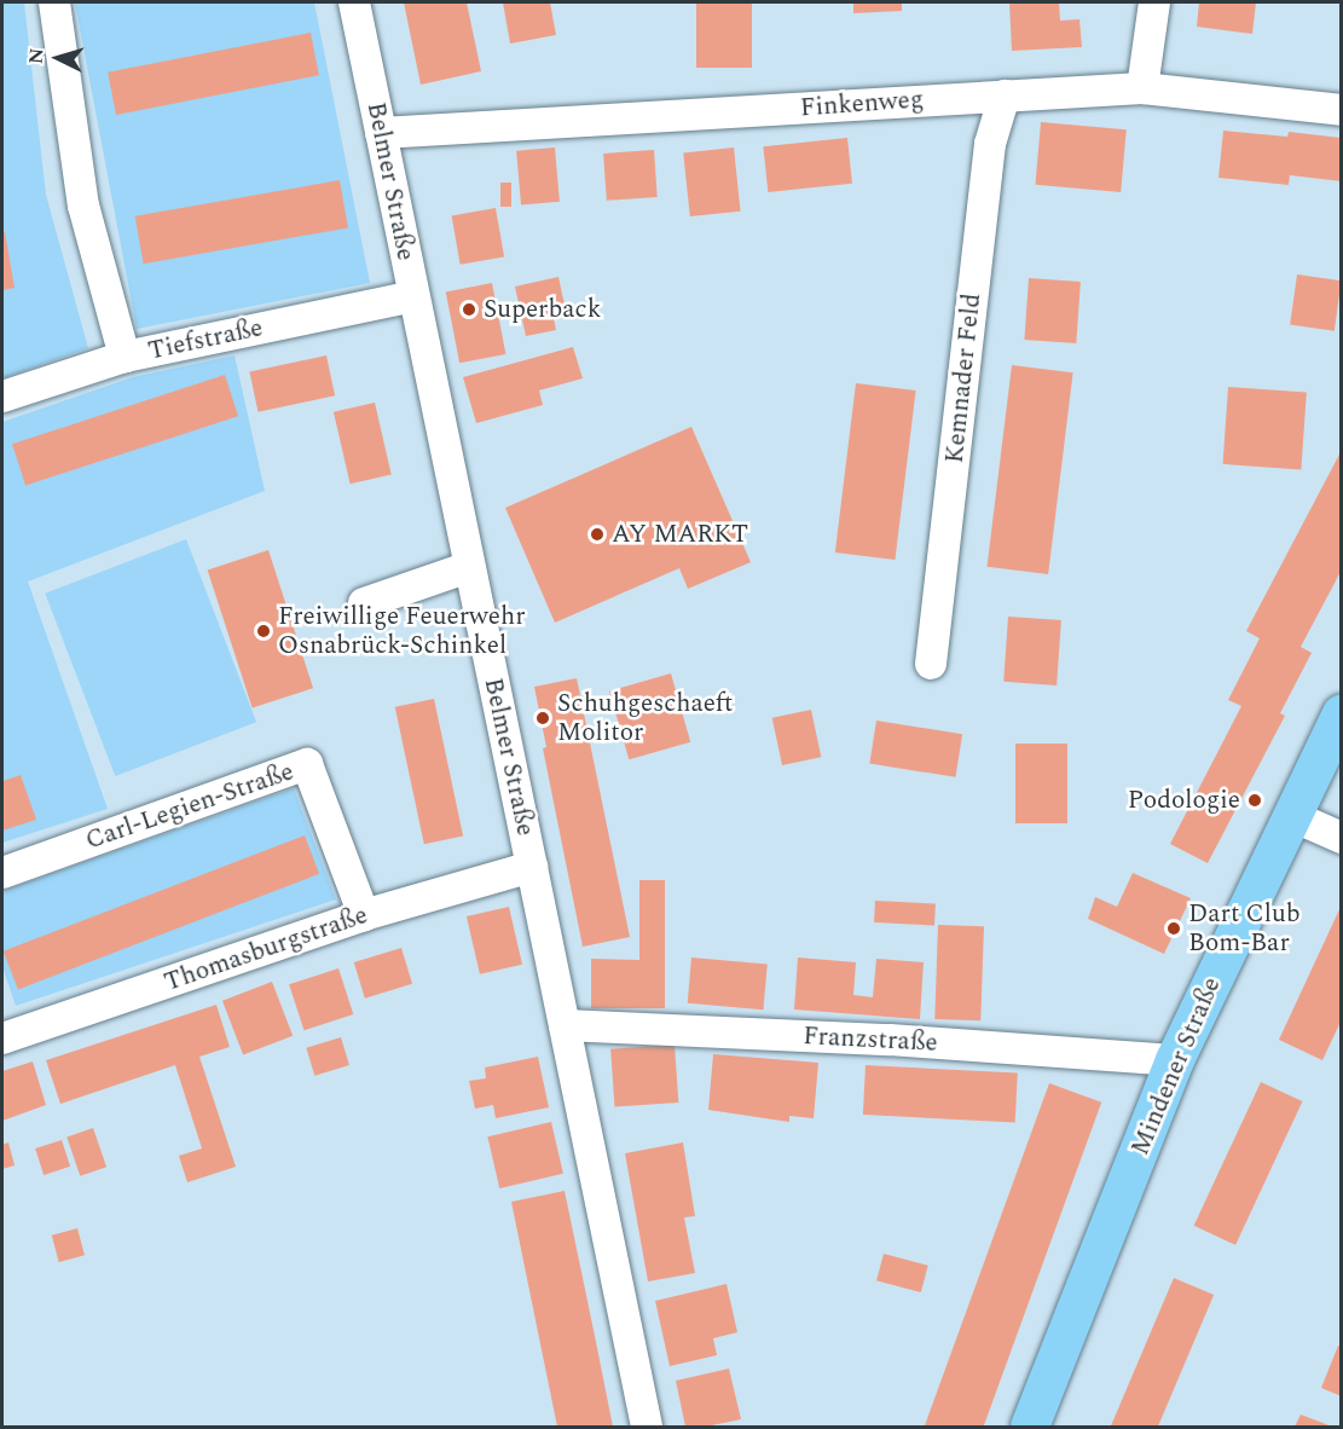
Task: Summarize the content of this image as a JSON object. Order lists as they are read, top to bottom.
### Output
{
  "streets": {
    "main road": ["Mindener Straße"],
    "street": [
      "Finkenweg",
      "Belmer Straße",
      "Tiefstraße",
      "Kemnader Feld",
      "Carl-Legien-Straße",
      "Thomasburgstraße",
      "Franzstraße"
    ]
  },
  "crossings": [
    ["Finkenweg", "Belmer Straße"],
    ["Finkenweg", "Kemnader Feld"],
    ["Belmer Straße", "Tiefstraße"],
    ["Belmer Straße", "Thomasburgstraße"],
    ["Belmer Straße", "Franzstraße"],
    ["Carl-Legien-Straße", "Thomasburgstraße"],
    ["Franzstraße", "Mindener Straße"]
  ],
  "places": [
    "Superback",
    "AY MARKT",
    "Freiwillige Feuerwehr Osnabrück-Schinkel",
    "Schuhgeschaeft Molitor",
    "Podologie",
    "Dart Club Bom-Bar"
  ],
  "north": "left"
}
